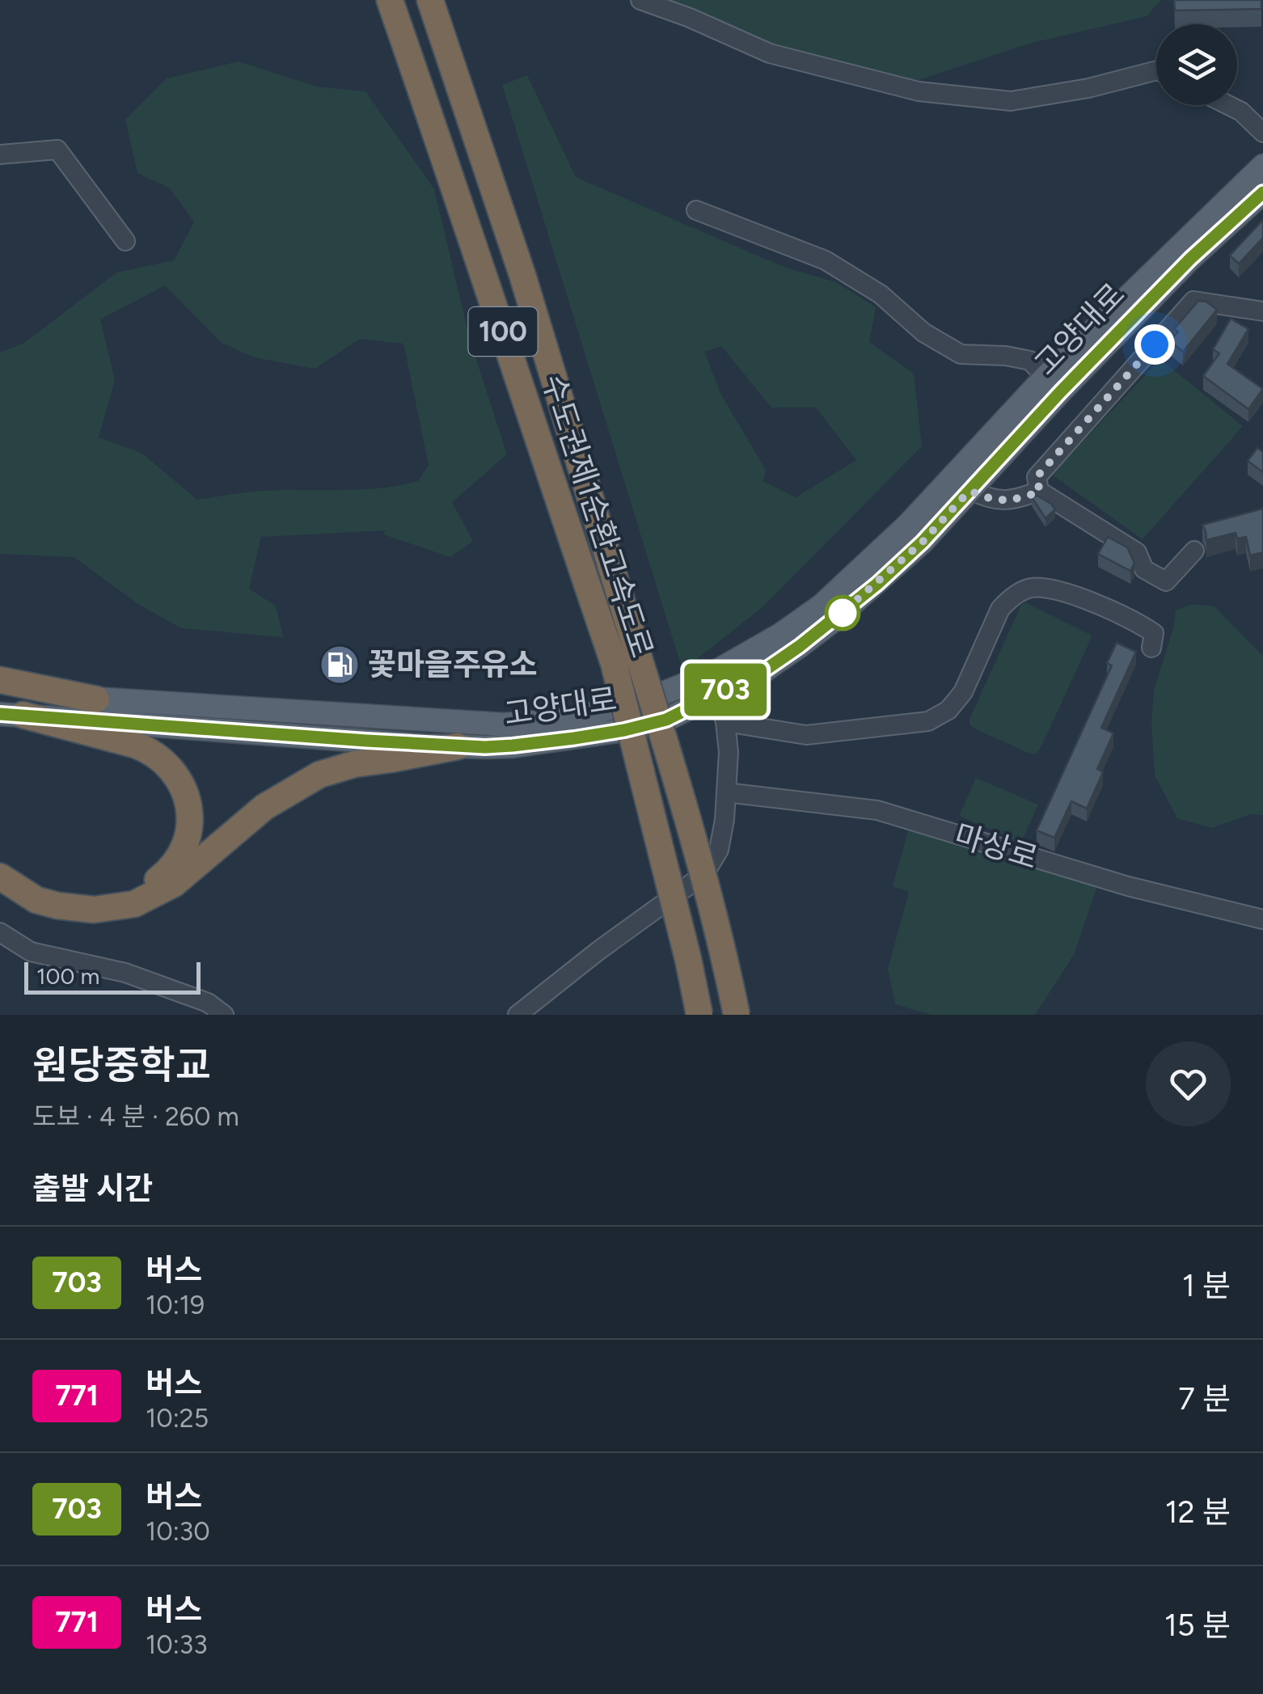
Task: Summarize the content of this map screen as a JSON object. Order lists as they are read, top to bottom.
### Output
{
  "streets": {
    "highway": ["100", "수도권제1순환고속도로"],
    "main road": ["고양대로"],
    "street": ["마상로"]
  },
  "places": {
    "fuel station": ["꽃마을주유소"]
  },
  "lines": ["bus line 703"],
  "scale_bar": "100 m",
  "page": {
    "on_map": "703",
    "scale": "100 m",
    "heading": [
      ["원당중학교", "도보 · 4 분 · 260 m"],
      "출발 시간"
    ],
    "list": [
      {
        "mark": "703",
        "name": "버스",
        "note": "10:19",
        "value": "1 분"
      },
      {
        "mark": "771",
        "name": "버스",
        "note": "10:25",
        "value": "7 분"
      },
      {
        "mark": "703",
        "name": "버스",
        "note": "10:30",
        "value": "12 분"
      },
      {
        "mark": "771",
        "name": "버스",
        "note": "10:33",
        "value": "15 분"
      }
    ]
  }
}
